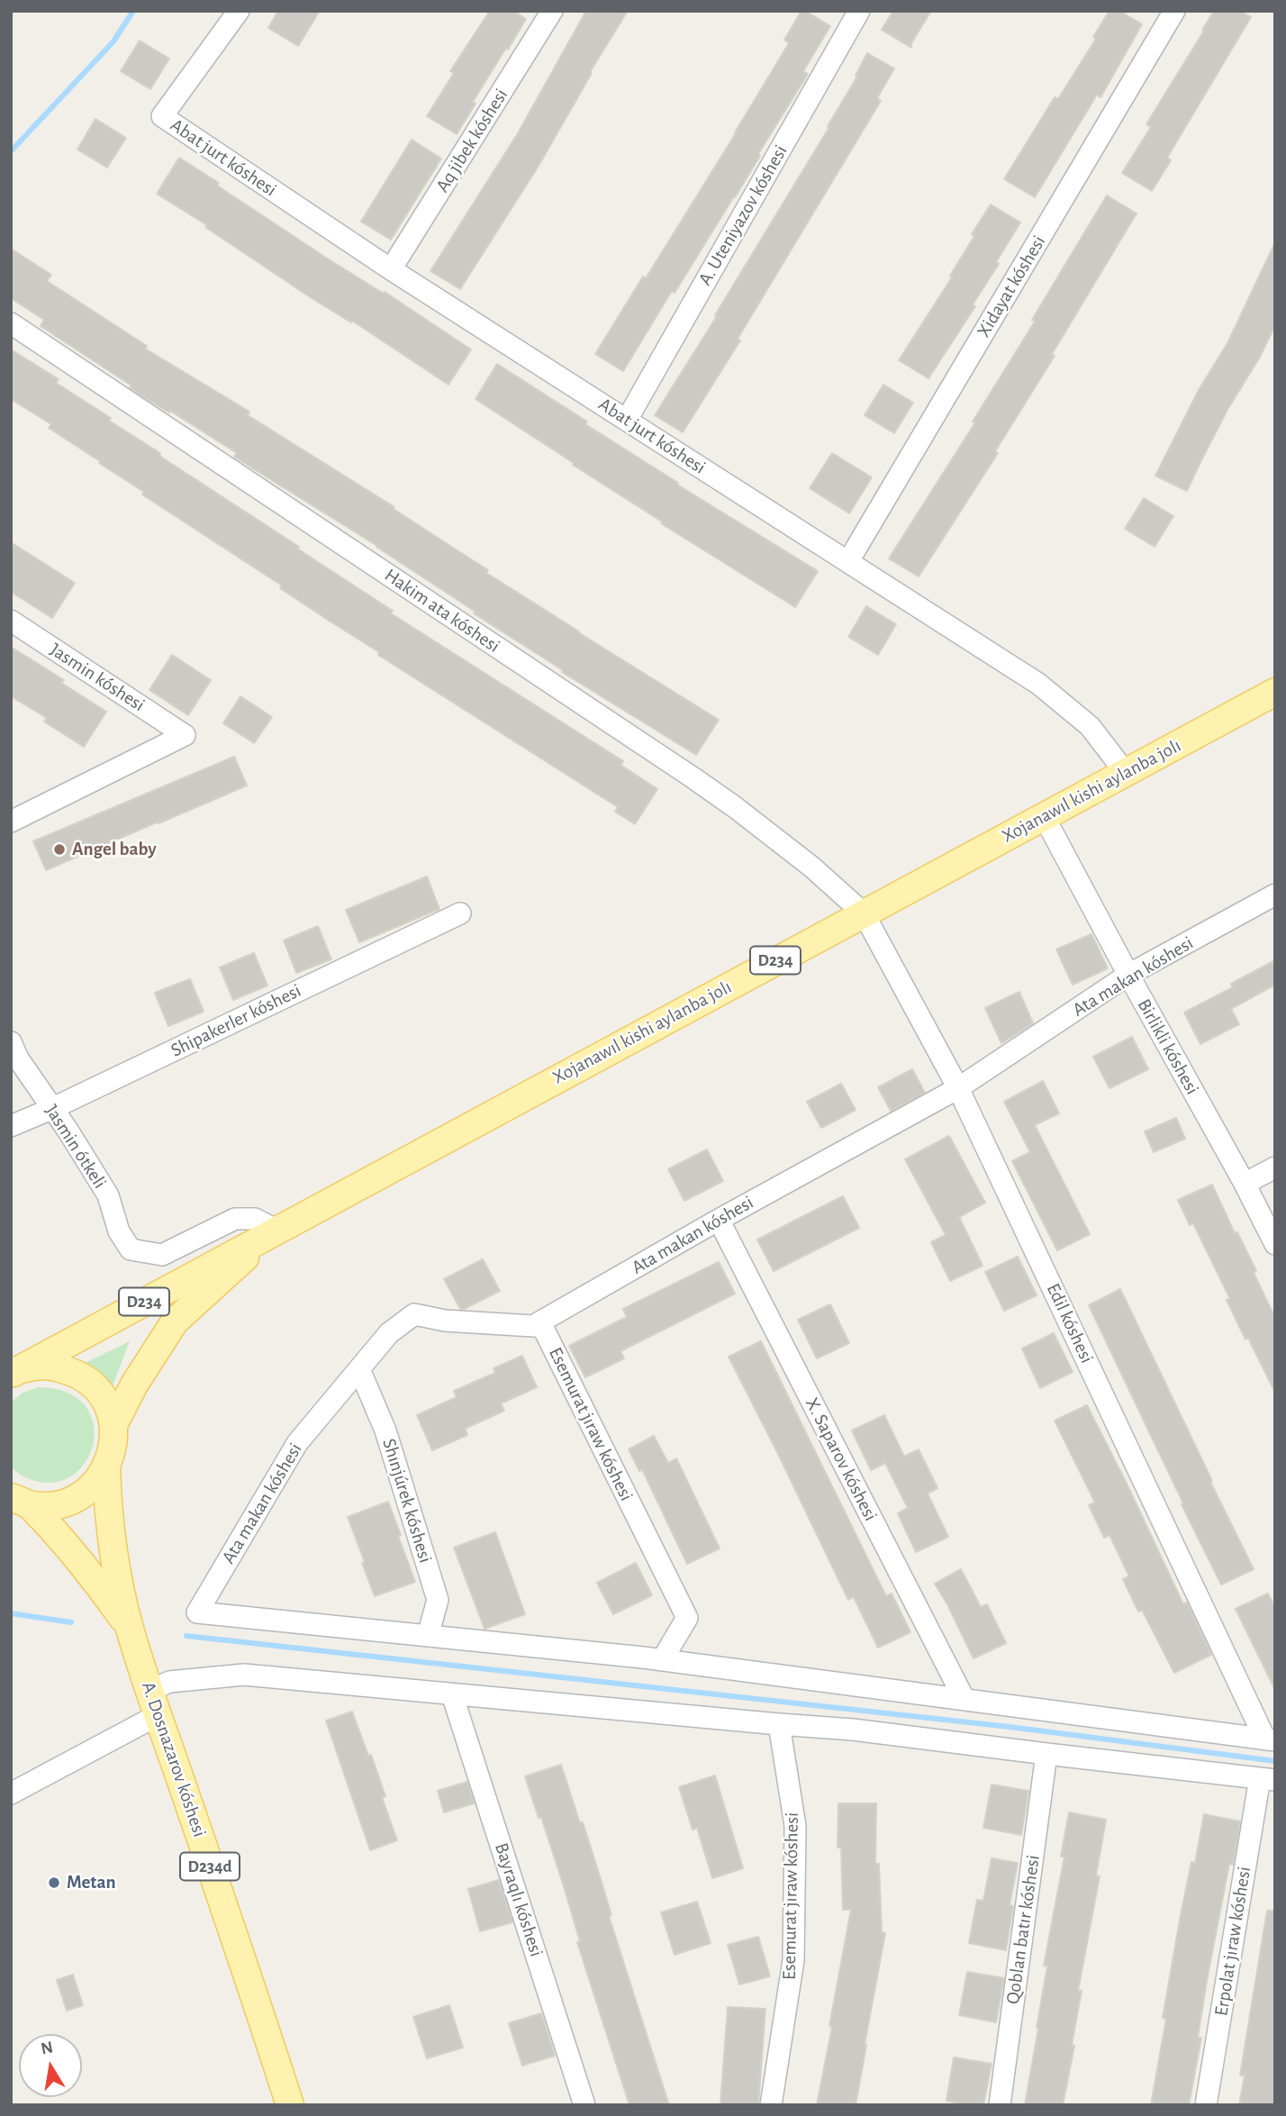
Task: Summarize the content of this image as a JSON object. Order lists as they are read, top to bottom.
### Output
{
  "streets": {
    "main road": [
      "Xojanawıl kishi aylanba jolı",
      "D234",
      "A. Dosnazarov kóshesi",
      "D234d"
    ],
    "street": [
      "Aq jibek kóshesi",
      "Abat jurt kóshesi",
      "A. Uteniyazov kóshesi",
      "Xidayat kóshesi",
      "Hakim ata kóshesi",
      "Jasmin kóshesi",
      "Ata makan kóshesi",
      "Shipakerler kóshesi",
      "Birlikli kóshesi",
      "Jasmin ótkeli",
      "Edil kóshesi",
      "Esemurat jıraw kóshesi",
      "X. Saparov kóshesi",
      "Shınjúrek kóshesi",
      "Bayraqlı kóshesi",
      "Qoblan batır kóshesi",
      "Erpolat jıraw kóshesi"
    ]
  },
  "crossings": [
    ["Aq jibek kóshesi", "Abat jurt kóshesi"],
    ["Abat jurt kóshesi", "A. Uteniyazov kóshesi"],
    ["Abat jurt kóshesi", "Xidayat kóshesi"],
    ["Abat jurt kóshesi", "Xojanawıl kishi aylanba jolı"],
    ["Hakim ata kóshesi", "Xojanawıl kishi aylanba jolı"],
    ["Hakim ata kóshesi", "Edil kóshesi"],
    ["Xojanawıl kishi aylanba jolı", "D234"],
    ["Xojanawıl kishi aylanba jolı", "Birlikli kóshesi"],
    ["Xojanawıl kishi aylanba jolı", "Jasmin ótkeli"],
    ["Xojanawıl kishi aylanba jolı", "Edil kóshesi"],
    ["Ata makan kóshesi", "Birlikli kóshesi"],
    ["Ata makan kóshesi", "Edil kóshesi"],
    ["Ata makan kóshesi", "Esemurat jıraw kóshesi"],
    ["Ata makan kóshesi", "X. Saparov kóshesi"],
    ["Ata makan kóshesi", "Shınjúrek kóshesi"],
    ["Shipakerler kóshesi", "Jasmin ótkeli"],
    ["A. Dosnazarov kóshesi", "D234d"]
  ],
  "places": ["Angel baby", "Metan"],
  "north": "top"
}
